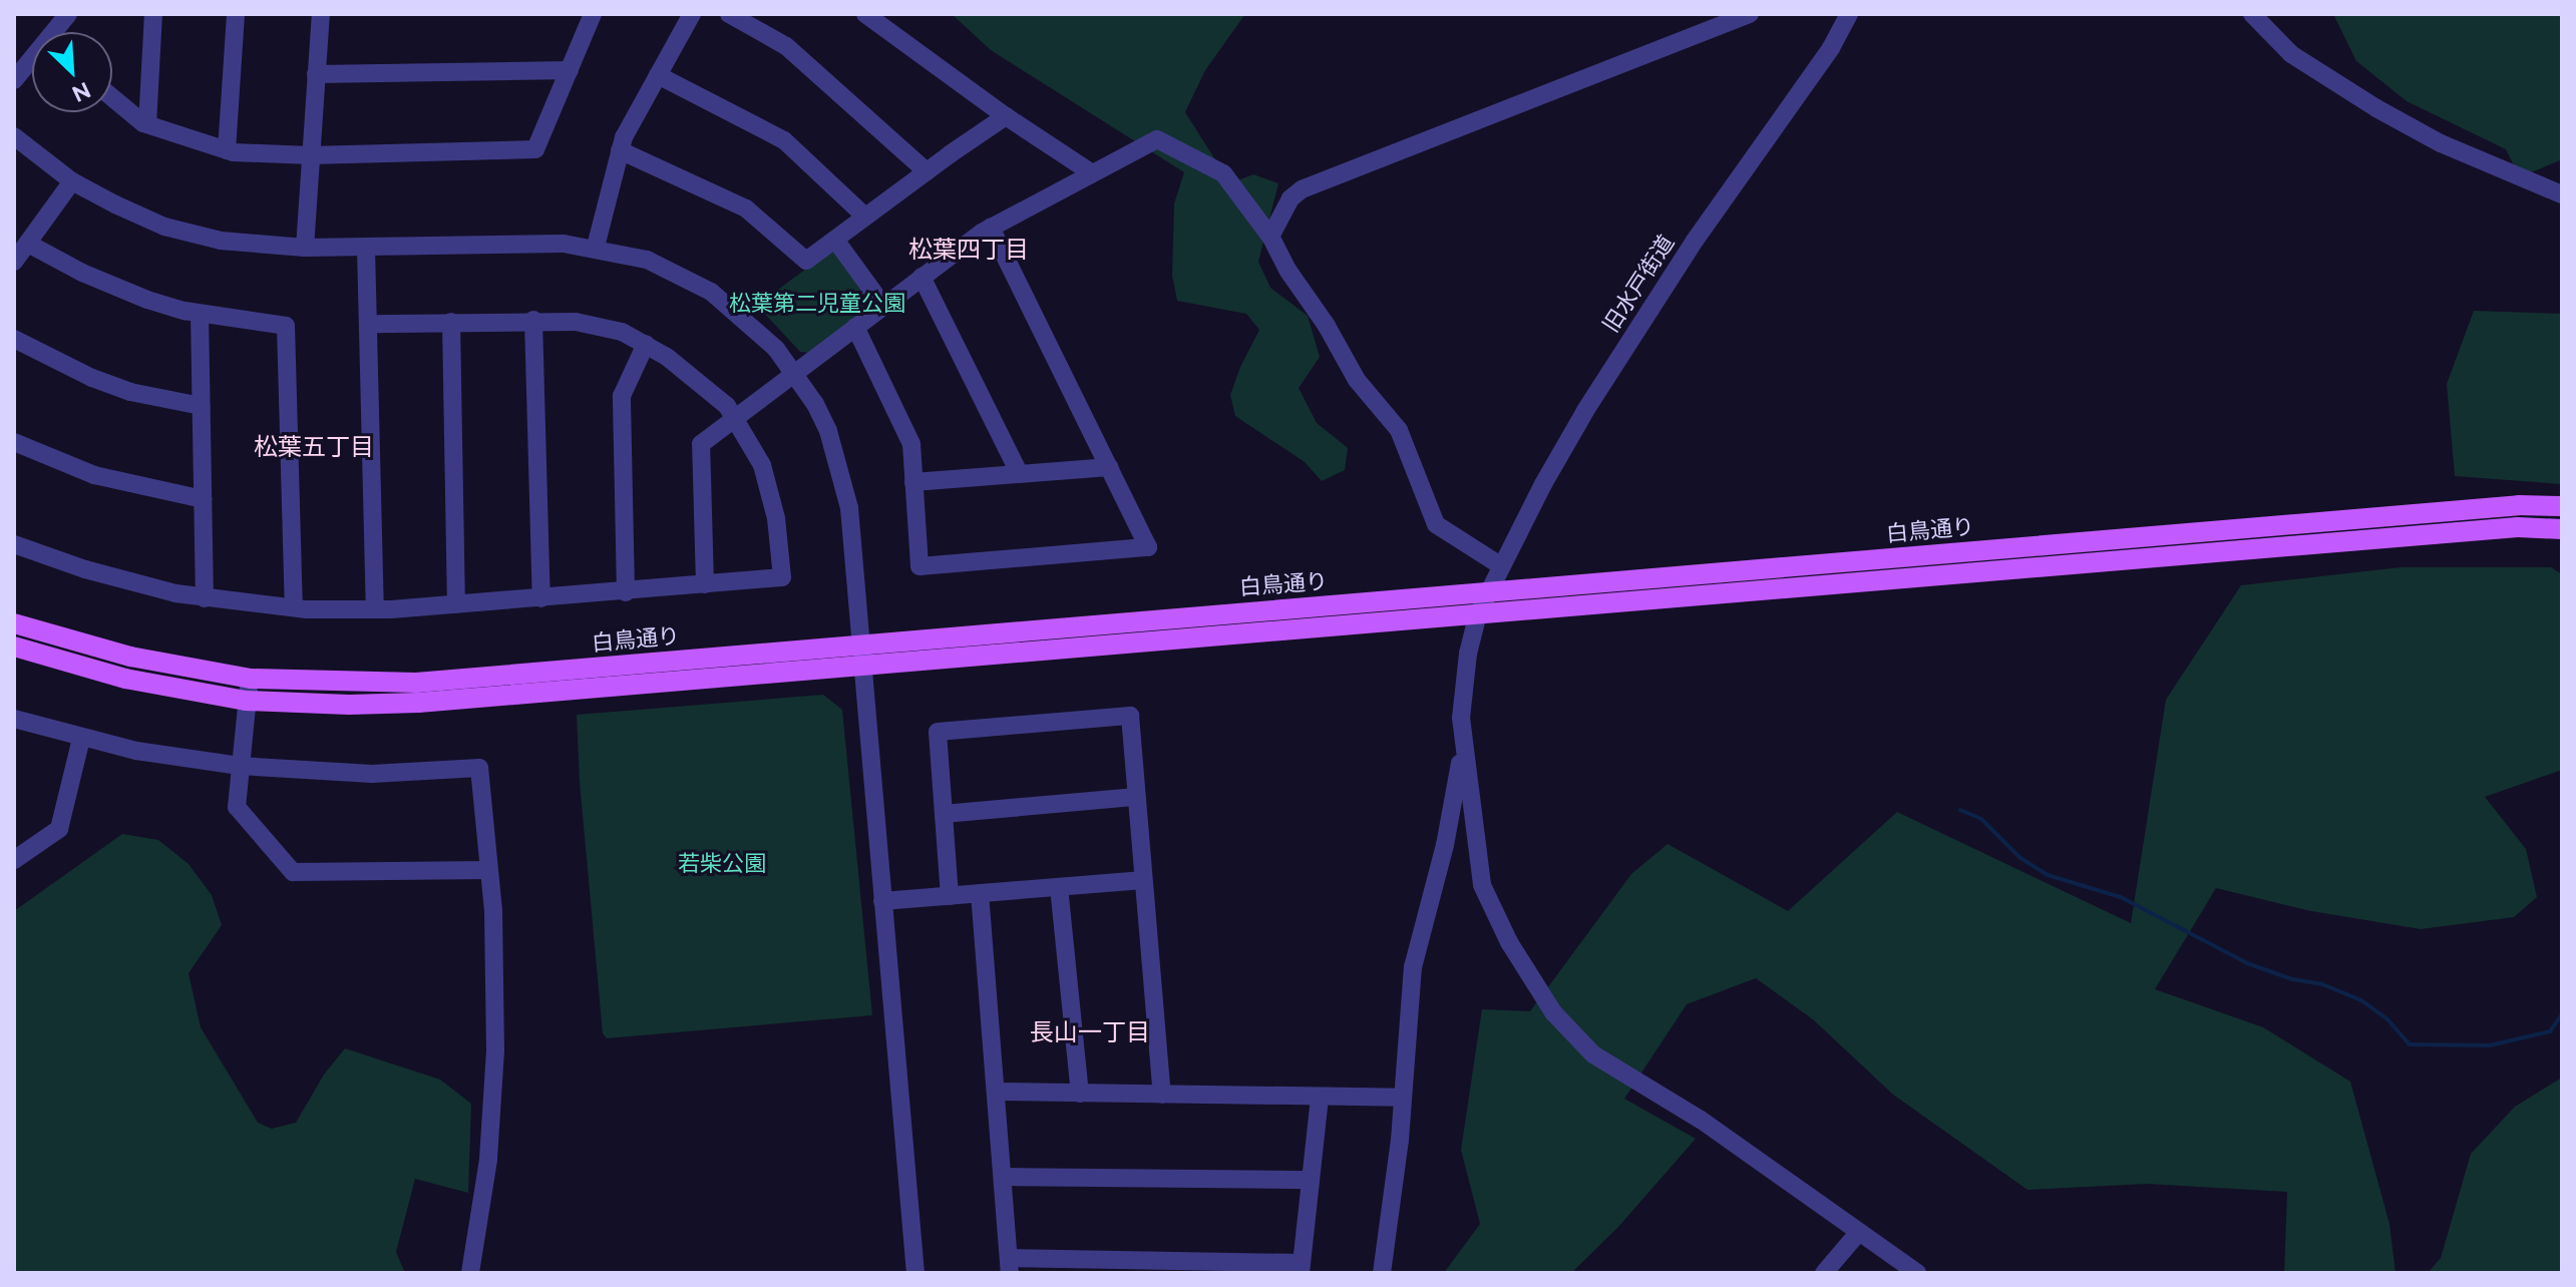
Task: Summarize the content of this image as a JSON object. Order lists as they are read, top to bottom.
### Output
{
  "streets": {
    "main road": ["白鳥通り"],
    "street": ["旧水戸街道"]
  },
  "crossings": [
    ["旧水戸街道", "白鳥通り"]
  ],
  "districts": ["松葉四丁目", "松葉五丁目", "長山一丁目"],
  "parks": ["松葉第二児童公園", "若柴公園"],
  "north": "bottom right"
}
